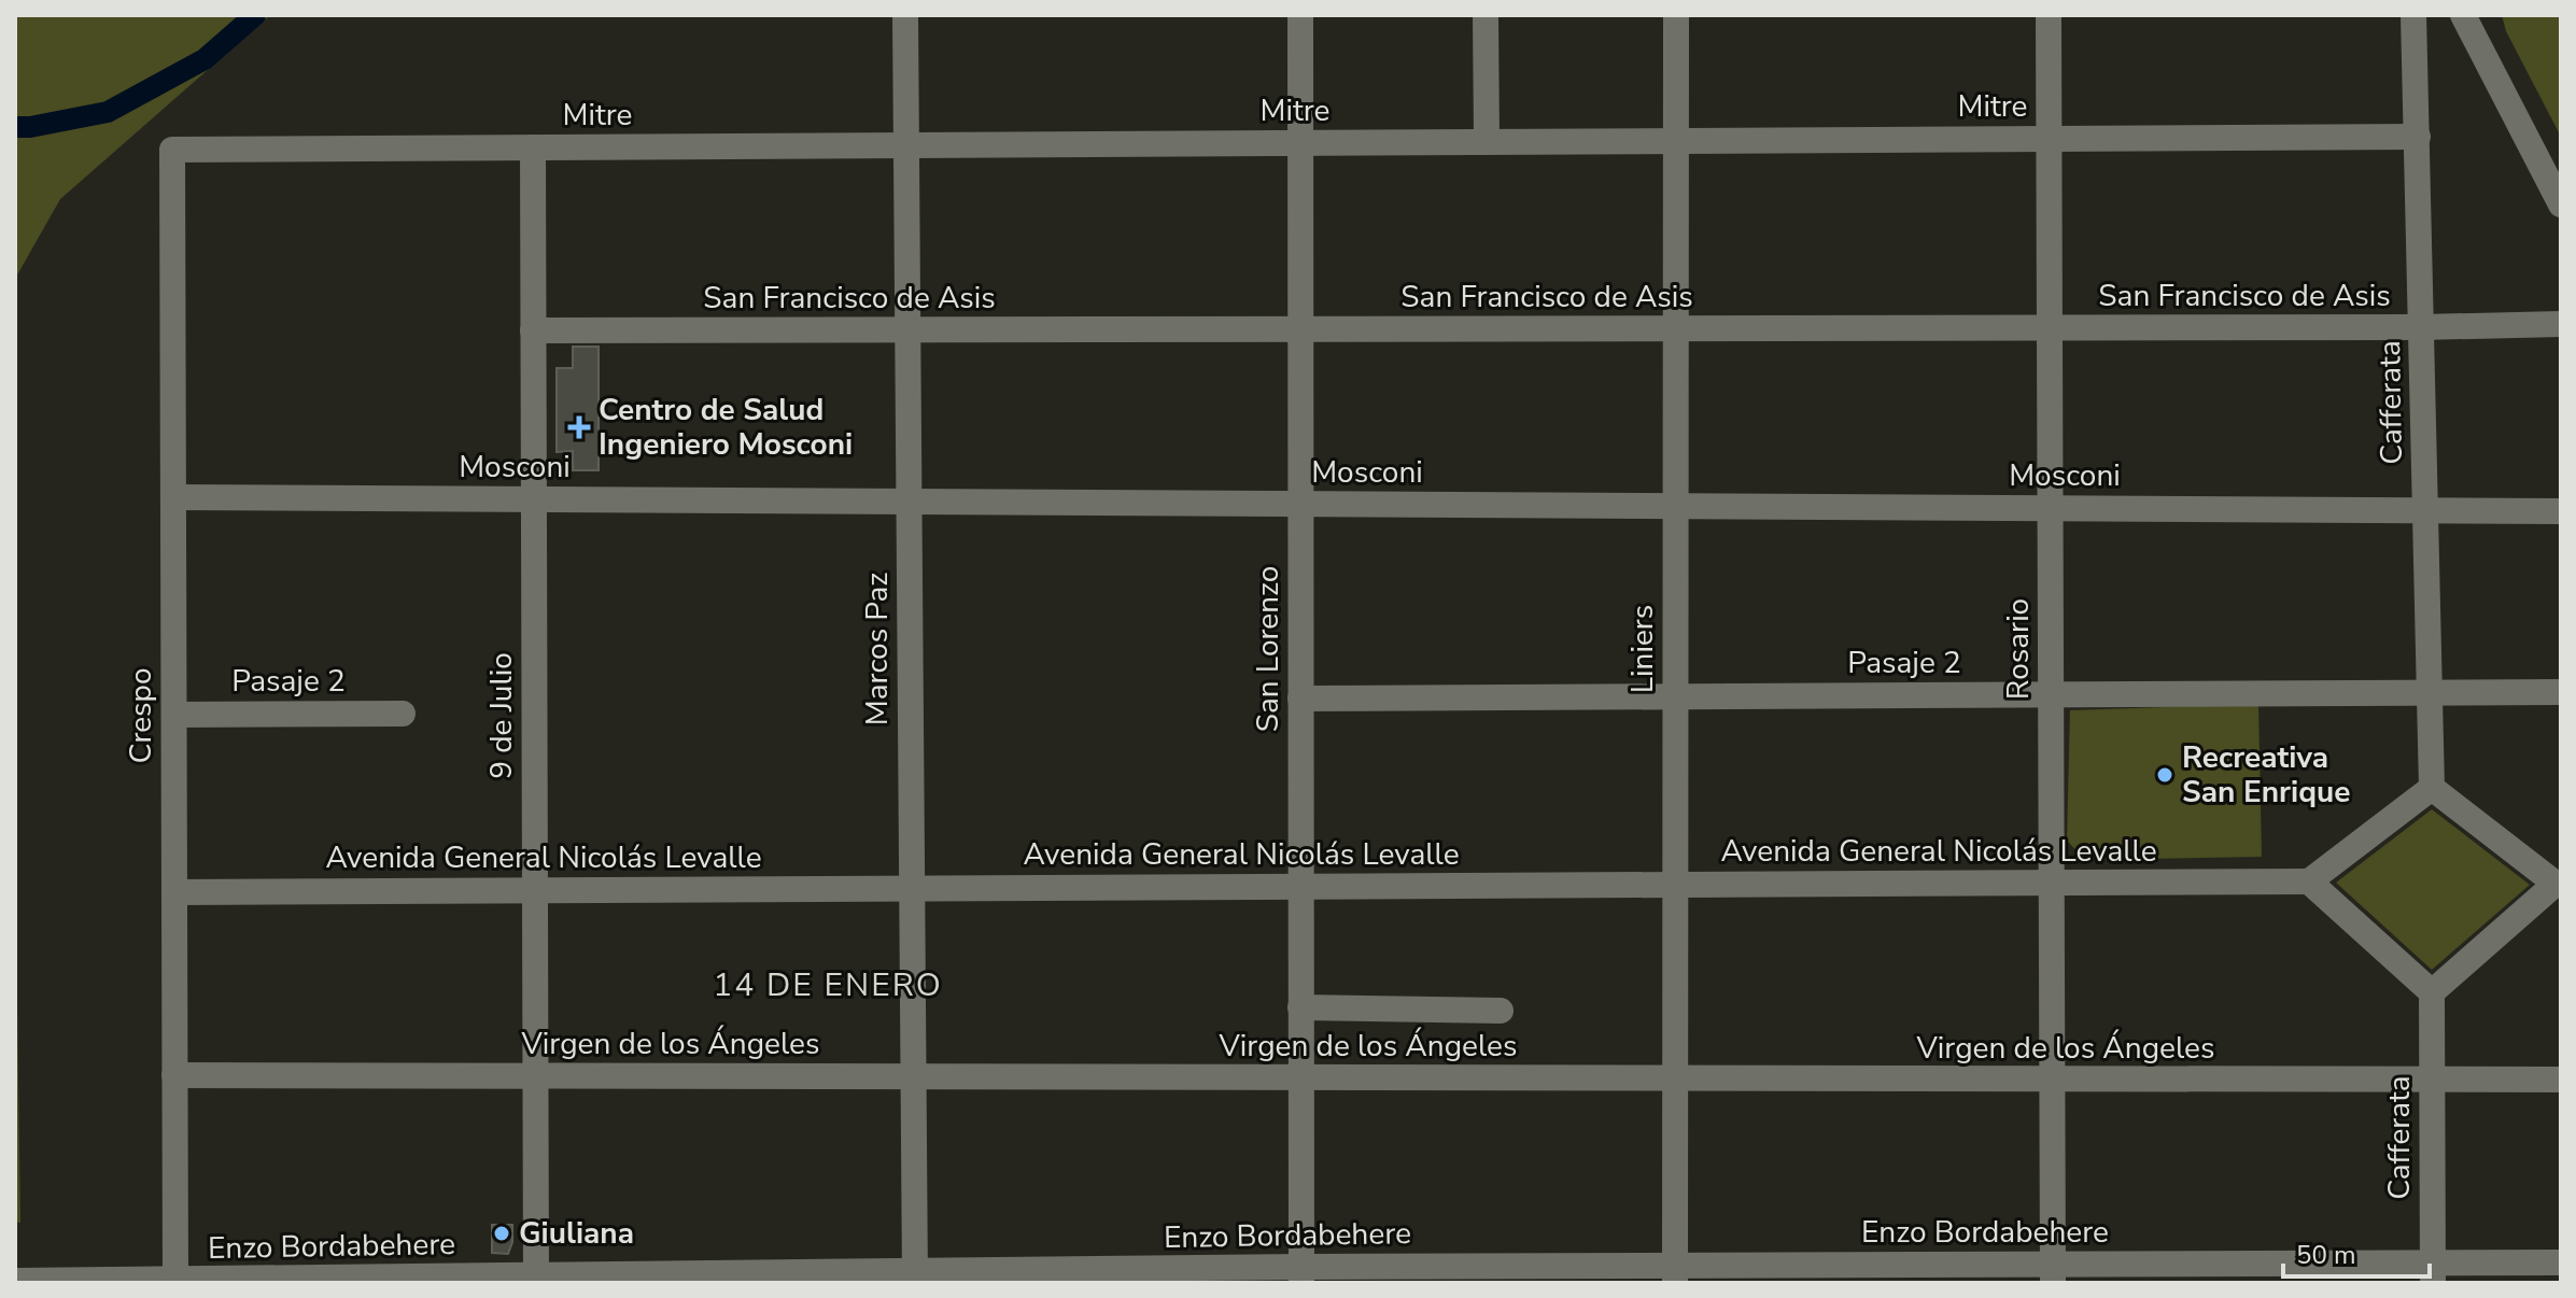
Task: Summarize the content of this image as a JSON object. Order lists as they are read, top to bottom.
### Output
{
  "streets": {
    "street": [
      "Mitre",
      "San Francisco de Asis",
      "Cafferata",
      "Mosconi",
      "Marcos Paz",
      "San Lorenzo",
      "Liniers",
      "Rosario",
      "Pasaje 2",
      "Crespo",
      "9 de Julio",
      "Avenida General Nicolás Levalle",
      "Virgen de los Ángeles",
      "Enzo Bordabehere"
    ]
  },
  "crossings": [
    ["Mitre", "Cafferata"],
    ["Mitre", "Marcos Paz"],
    ["Mitre", "San Lorenzo"],
    ["Mitre", "Liniers"],
    ["Mitre", "Rosario"],
    ["Mitre", "Crespo"],
    ["Mitre", "9 de Julio"],
    ["San Francisco de Asis", "Cafferata"],
    ["San Francisco de Asis", "Marcos Paz"],
    ["San Francisco de Asis", "San Lorenzo"],
    ["San Francisco de Asis", "Liniers"],
    ["San Francisco de Asis", "Rosario"],
    ["San Francisco de Asis", "9 de Julio"],
    ["Cafferata", "Mosconi"],
    ["Cafferata", "Pasaje 2"],
    ["Cafferata", "Virgen de los Ángeles"],
    ["Cafferata", "Enzo Bordabehere"],
    ["Mosconi", "Marcos Paz"],
    ["Mosconi", "San Lorenzo"],
    ["Mosconi", "Liniers"],
    ["Mosconi", "Rosario"],
    ["Mosconi", "Crespo"],
    ["Mosconi", "9 de Julio"],
    ["Marcos Paz", "Avenida General Nicolás Levalle"],
    ["Marcos Paz", "Virgen de los Ángeles"],
    ["Marcos Paz", "Enzo Bordabehere"],
    ["San Lorenzo", "Pasaje 2"],
    ["San Lorenzo", "Avenida General Nicolás Levalle"],
    ["San Lorenzo", "Virgen de los Ángeles"],
    ["San Lorenzo", "Enzo Bordabehere"],
    ["Liniers", "Pasaje 2"],
    ["Liniers", "Avenida General Nicolás Levalle"],
    ["Liniers", "Virgen de los Ángeles"],
    ["Liniers", "Enzo Bordabehere"],
    ["Rosario", "Pasaje 2"],
    ["Rosario", "Avenida General Nicolás Levalle"],
    ["Rosario", "Virgen de los Ángeles"],
    ["Rosario", "Enzo Bordabehere"],
    ["Pasaje 2", "Crespo"],
    ["Crespo", "Avenida General Nicolás Levalle"],
    ["Crespo", "Virgen de los Ángeles"],
    ["Crespo", "Enzo Bordabehere"],
    ["9 de Julio", "Avenida General Nicolás Levalle"],
    ["9 de Julio", "Virgen de los Ángeles"],
    ["9 de Julio", "Enzo Bordabehere"]
  ],
  "districts": ["14 DE ENERO"],
  "places": {
    "health": ["Centro de Salud Ingeniero Mosconi"],
    "other": ["Recreativa San Enrique", "Giuliana"]
  },
  "scale_bar": "50 m"
}
